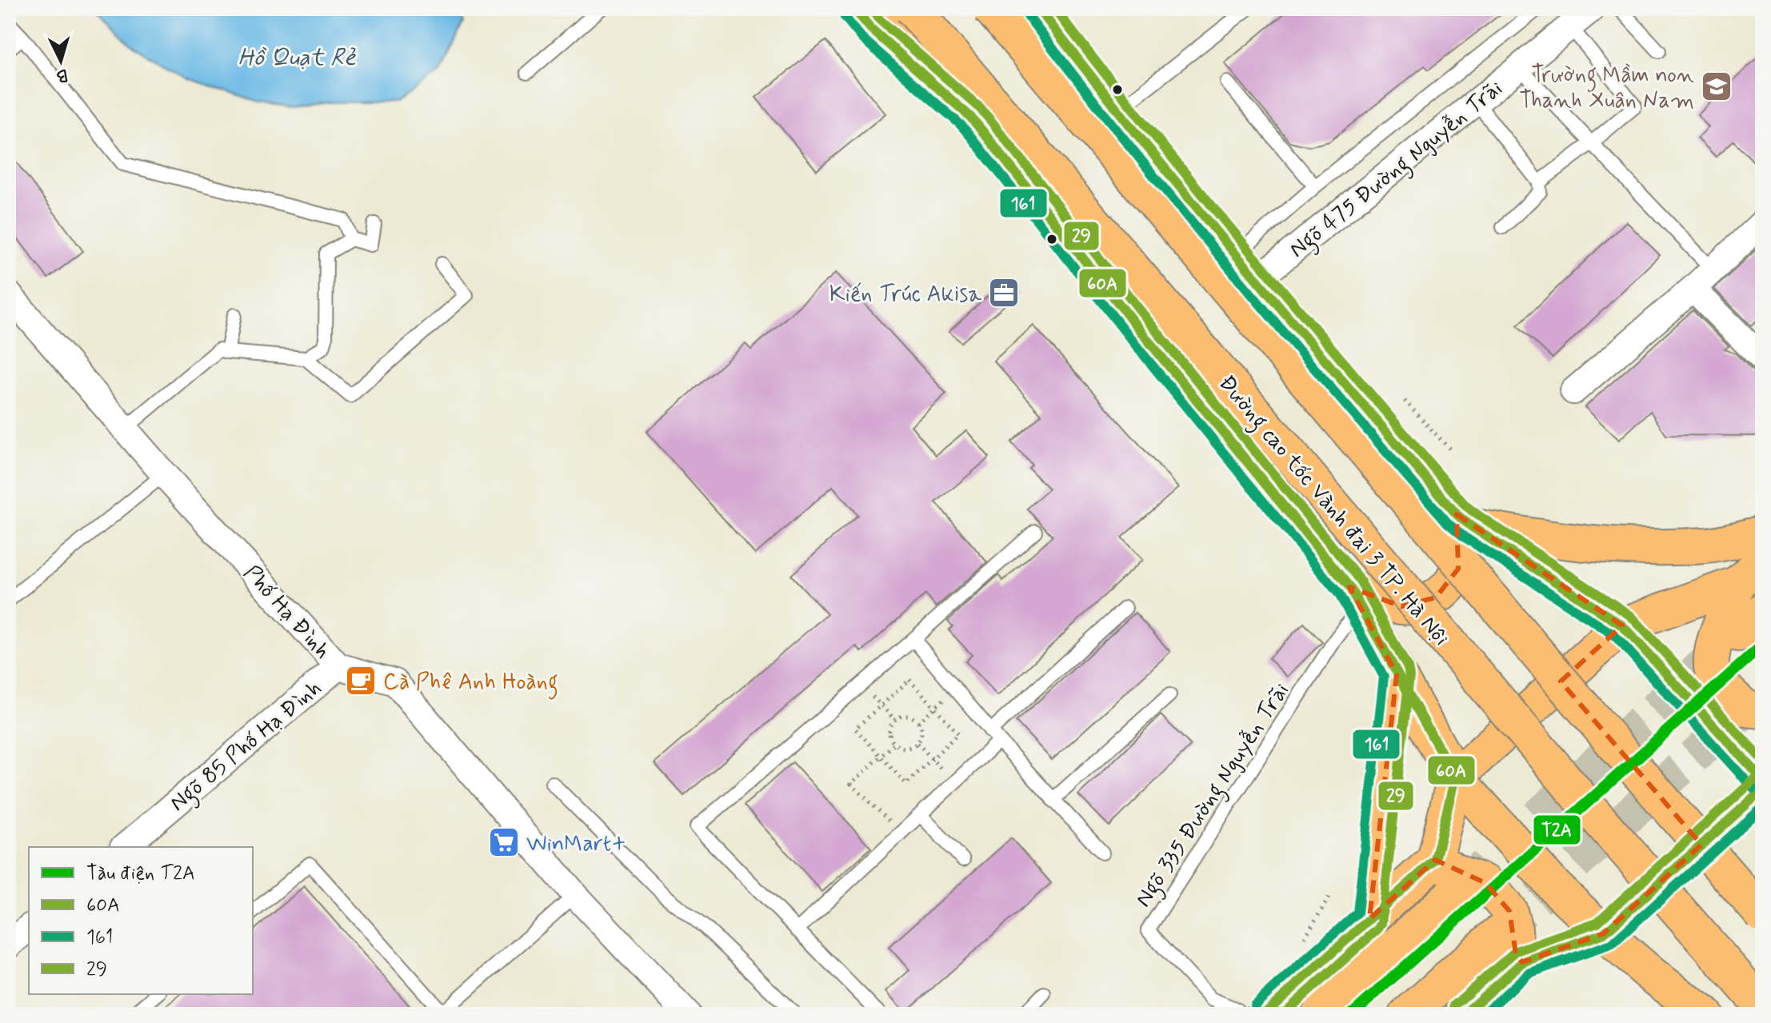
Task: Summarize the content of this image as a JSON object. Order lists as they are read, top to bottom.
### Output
{
  "streets": {
    "main road": ["Đường cao tốc Vành đai 3 TP. Hà Nội"],
    "street": ["Ngõ 475 Đường Nguyễn Trãi", "Phố Hạ Đình", "Ngõ 85 Phố Hạ Đình"],
    "lane": ["Ngõ 335 Đường Nguyễn Trãi"]
  },
  "crossings": [
    ["Phố Hạ Đình", "Ngõ 85 Phố Hạ Đình"]
  ],
  "water": ["Hồ Quạt Rẻ"],
  "places": {
    "school or university": ["Trường Mầm non Thanh Xuân Nam"],
    "office": ["Kiến Trúc Akisa"],
    "cafe": ["Cà Phê Anh Hoàng"],
    "supermarket": ["WinMart+"]
  },
  "lines": [
    "transit line 60A",
    "transit line 29",
    "transit line 161",
    "metro line T2A"
  ],
  "legend": [
    "Tàu điện T2A",
    "60A",
    "161",
    "29"
  ],
  "north": "bottom"
}
